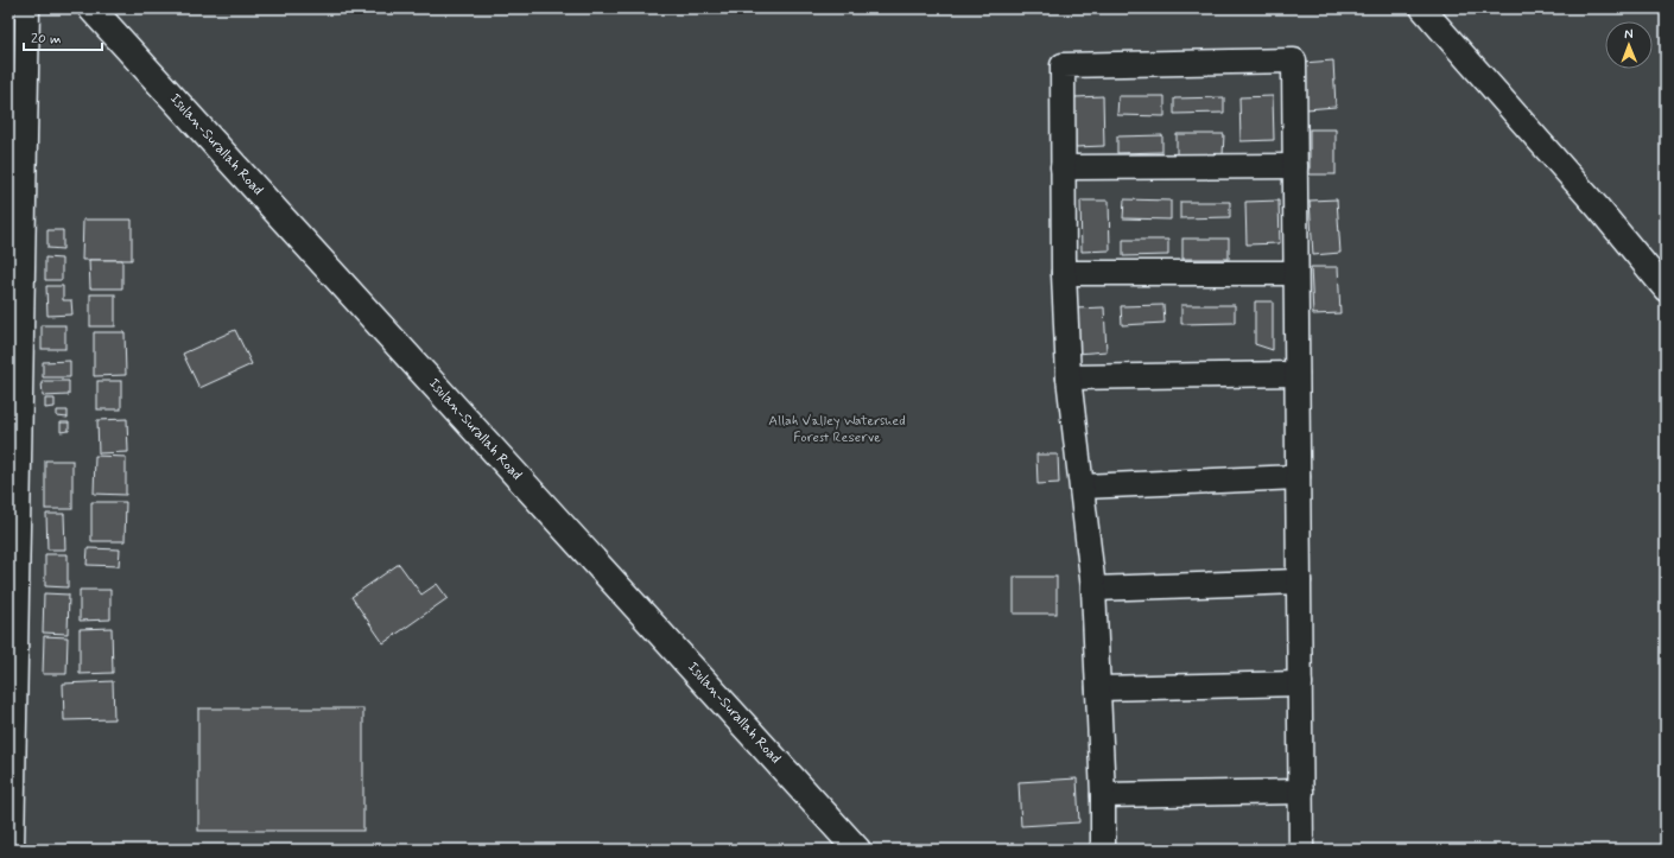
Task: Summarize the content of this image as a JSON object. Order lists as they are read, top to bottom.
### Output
{
  "streets": {
    "highway": ["Isulan-Surallah Road"]
  },
  "parks": ["Allah Valley Watershed Forest Reserve"],
  "scale_bar": "20 m",
  "north": "top"
}
